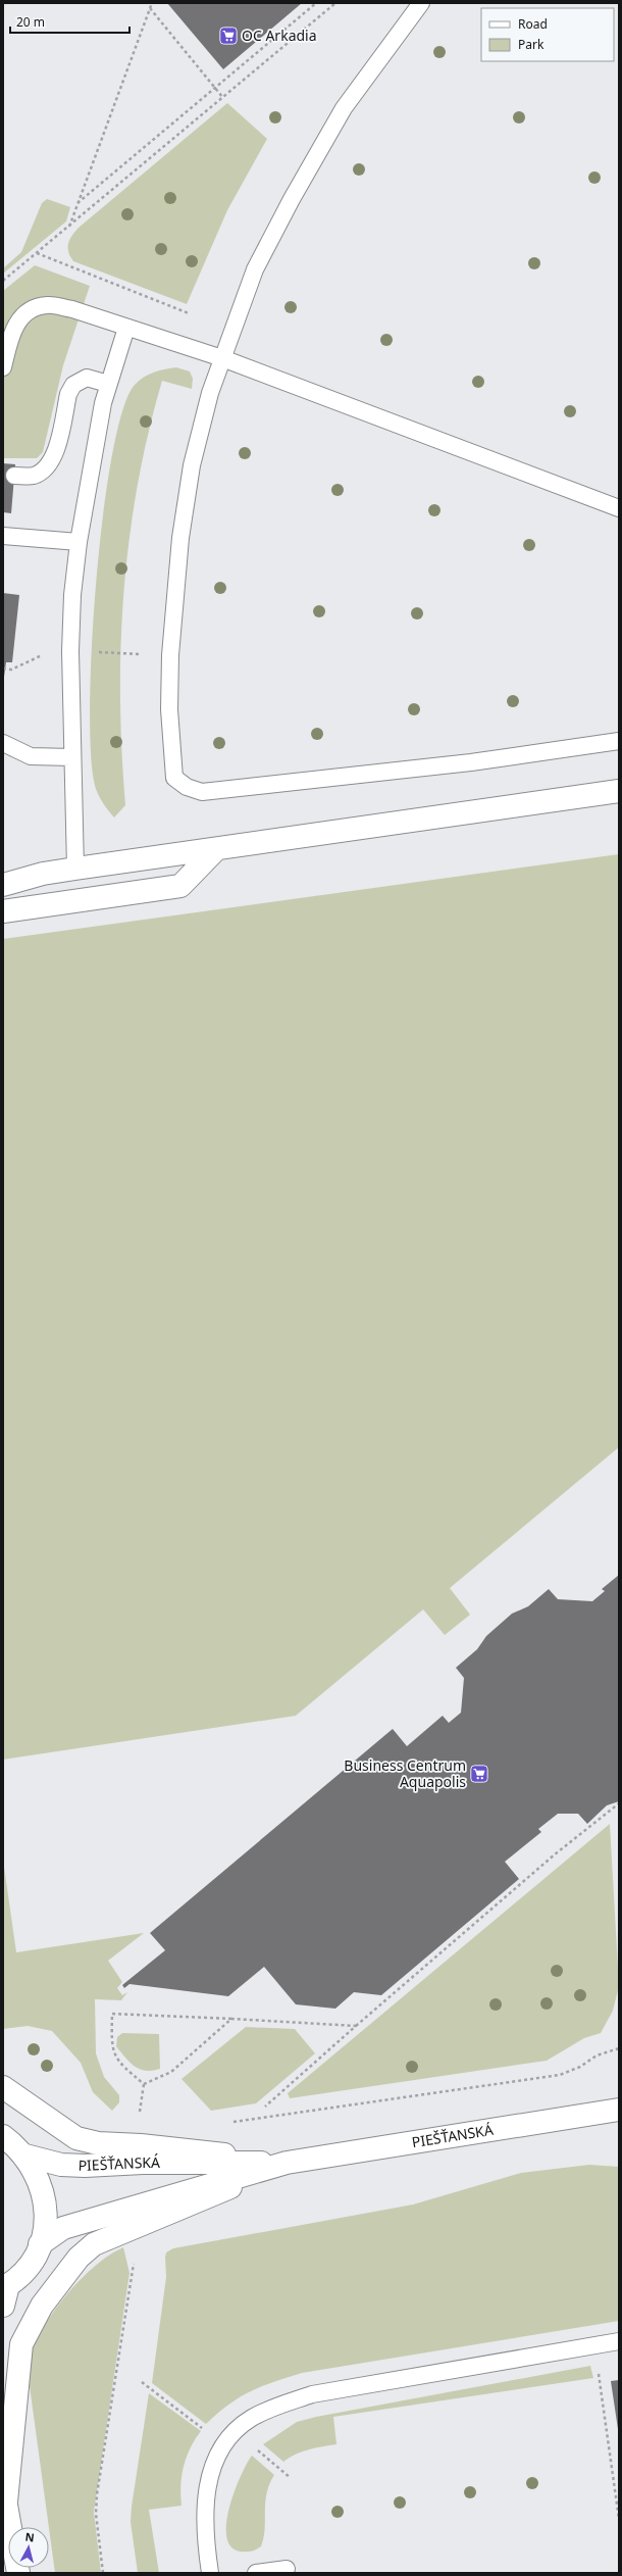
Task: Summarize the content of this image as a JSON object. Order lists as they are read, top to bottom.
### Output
{
  "streets": {
    "street": ["PIEŠŤANSKÁ"]
  },
  "places": {
    "supermarket": ["OC Arkadia", "Business Centrum Aquapolis"]
  },
  "legend": ["Road", "Park"],
  "scale_bar": "20 m",
  "north": "top"
}
